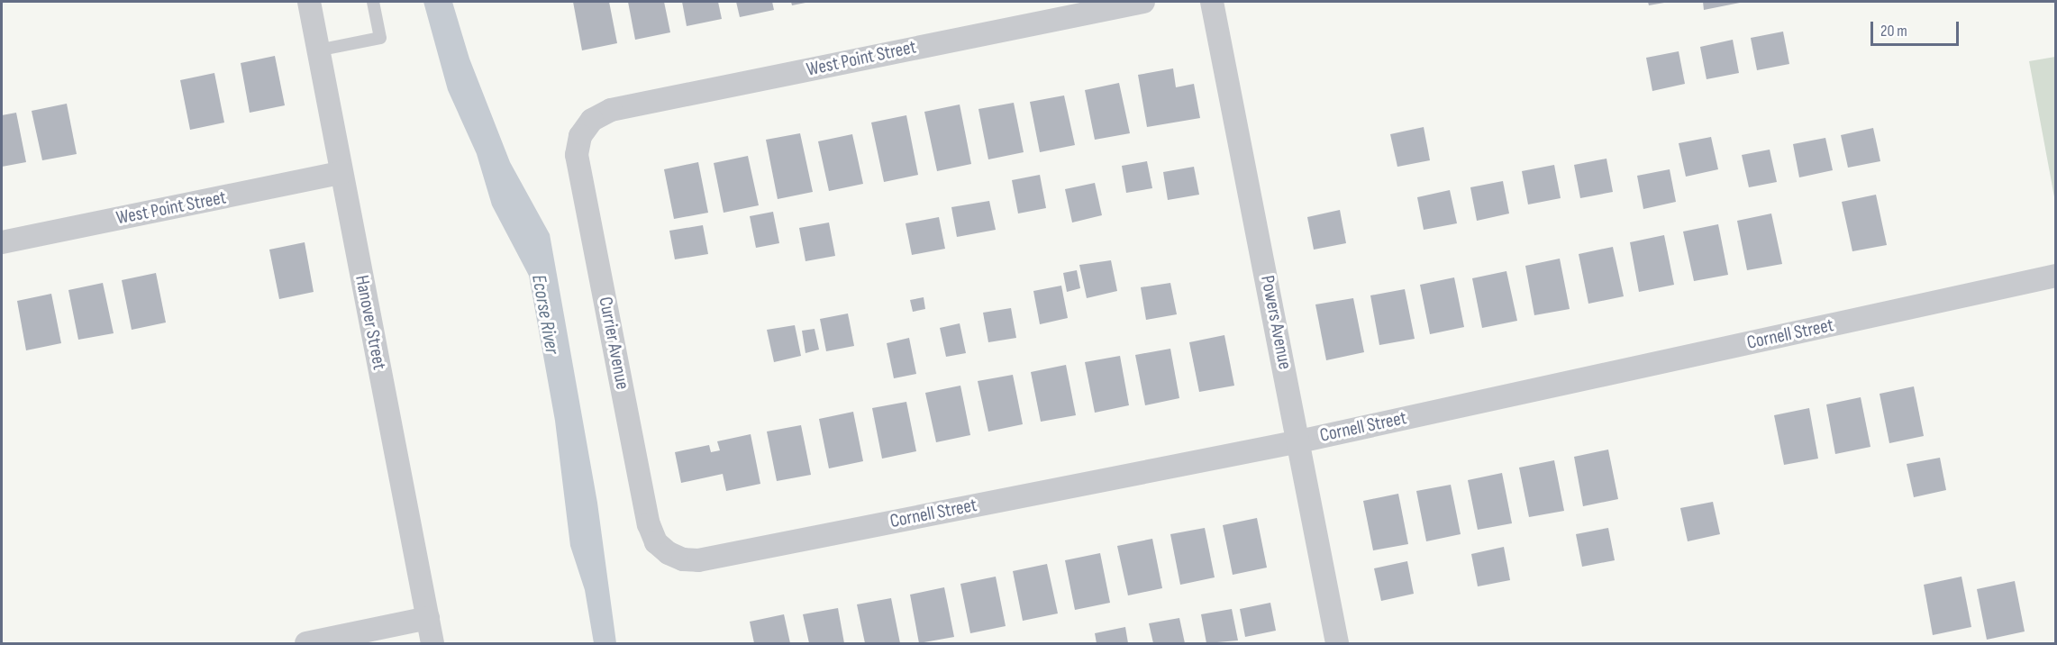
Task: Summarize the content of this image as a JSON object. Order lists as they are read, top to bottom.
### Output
{
  "streets": {
    "street": [
      "West Point Street",
      "Hanover Street",
      "Powers Avenue",
      "Cornell Street",
      "Currier Avenue"
    ]
  },
  "crossings": [
    ["West Point Street", "Hanover Street"],
    ["West Point Street", "Currier Avenue"],
    ["Powers Avenue", "Cornell Street"],
    ["Cornell Street", "Currier Avenue"]
  ],
  "water": ["Ecorse River"],
  "scale_bar": "20 m"
}
